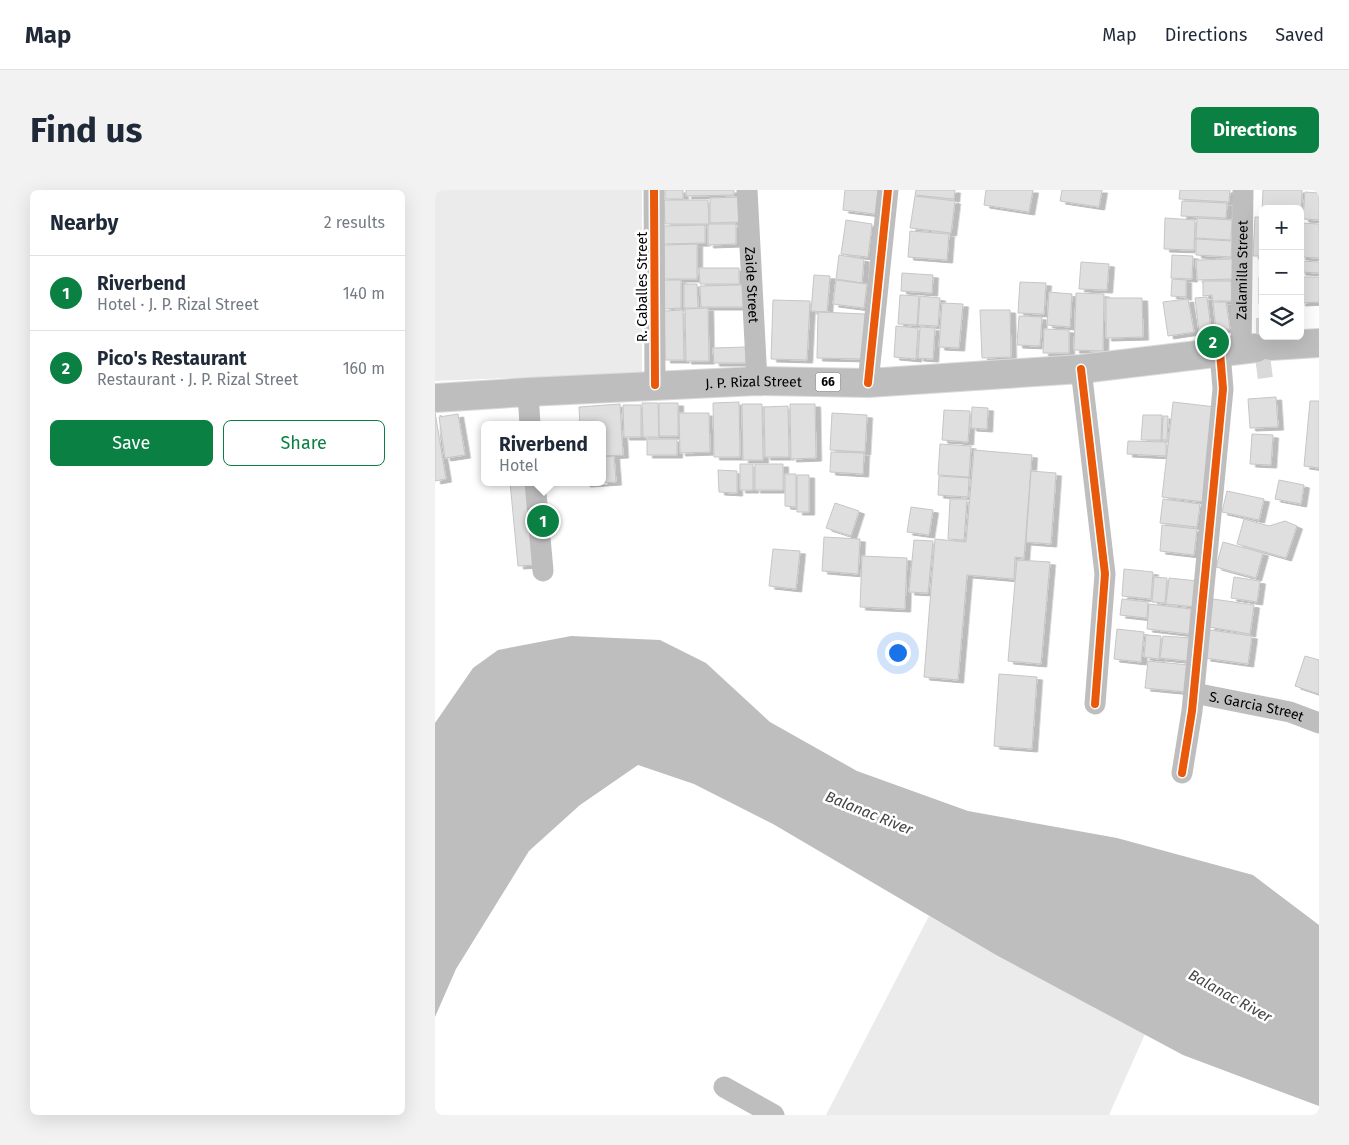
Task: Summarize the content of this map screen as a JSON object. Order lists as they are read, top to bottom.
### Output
{
  "streets": {
    "main road": ["J. P. Rizal Street", "66"],
    "street": [
      "Zalamilla Street",
      "Zaide Street",
      "R. Caballes Street",
      "S. Garcia Street"
    ]
  },
  "crossings": [
    ["Zalamilla Street", "J. P. Rizal Street"],
    ["Zalamilla Street", "S. Garcia Street"],
    ["Zaide Street", "J. P. Rizal Street"],
    ["R. Caballes Street", "J. P. Rizal Street"]
  ],
  "water": ["Balanac River"],
  "page": {
    "header": "Map",
    "nav": ["Map", "Directions", "Saved"],
    "buttons": [
      "Directions",
      ["Save", "Share"]
    ],
    "title": "Find us",
    "heading": ["Nearby", "2 results"],
    "map_buttons": ["+", "−"],
    "list": [
      {
        "mark": "1",
        "name": "Riverbend",
        "note": "Hotel · J. P. Rizal Street",
        "value": "140 m"
      },
      {
        "mark": "2",
        "name": "Pico's Restaurant",
        "note": "Restaurant · J. P. Rizal Street",
        "value": "160 m"
      }
    ],
    "pins": ["2", "1"],
    "popup": ["Riverbend", "Hotel"]
  }
}
